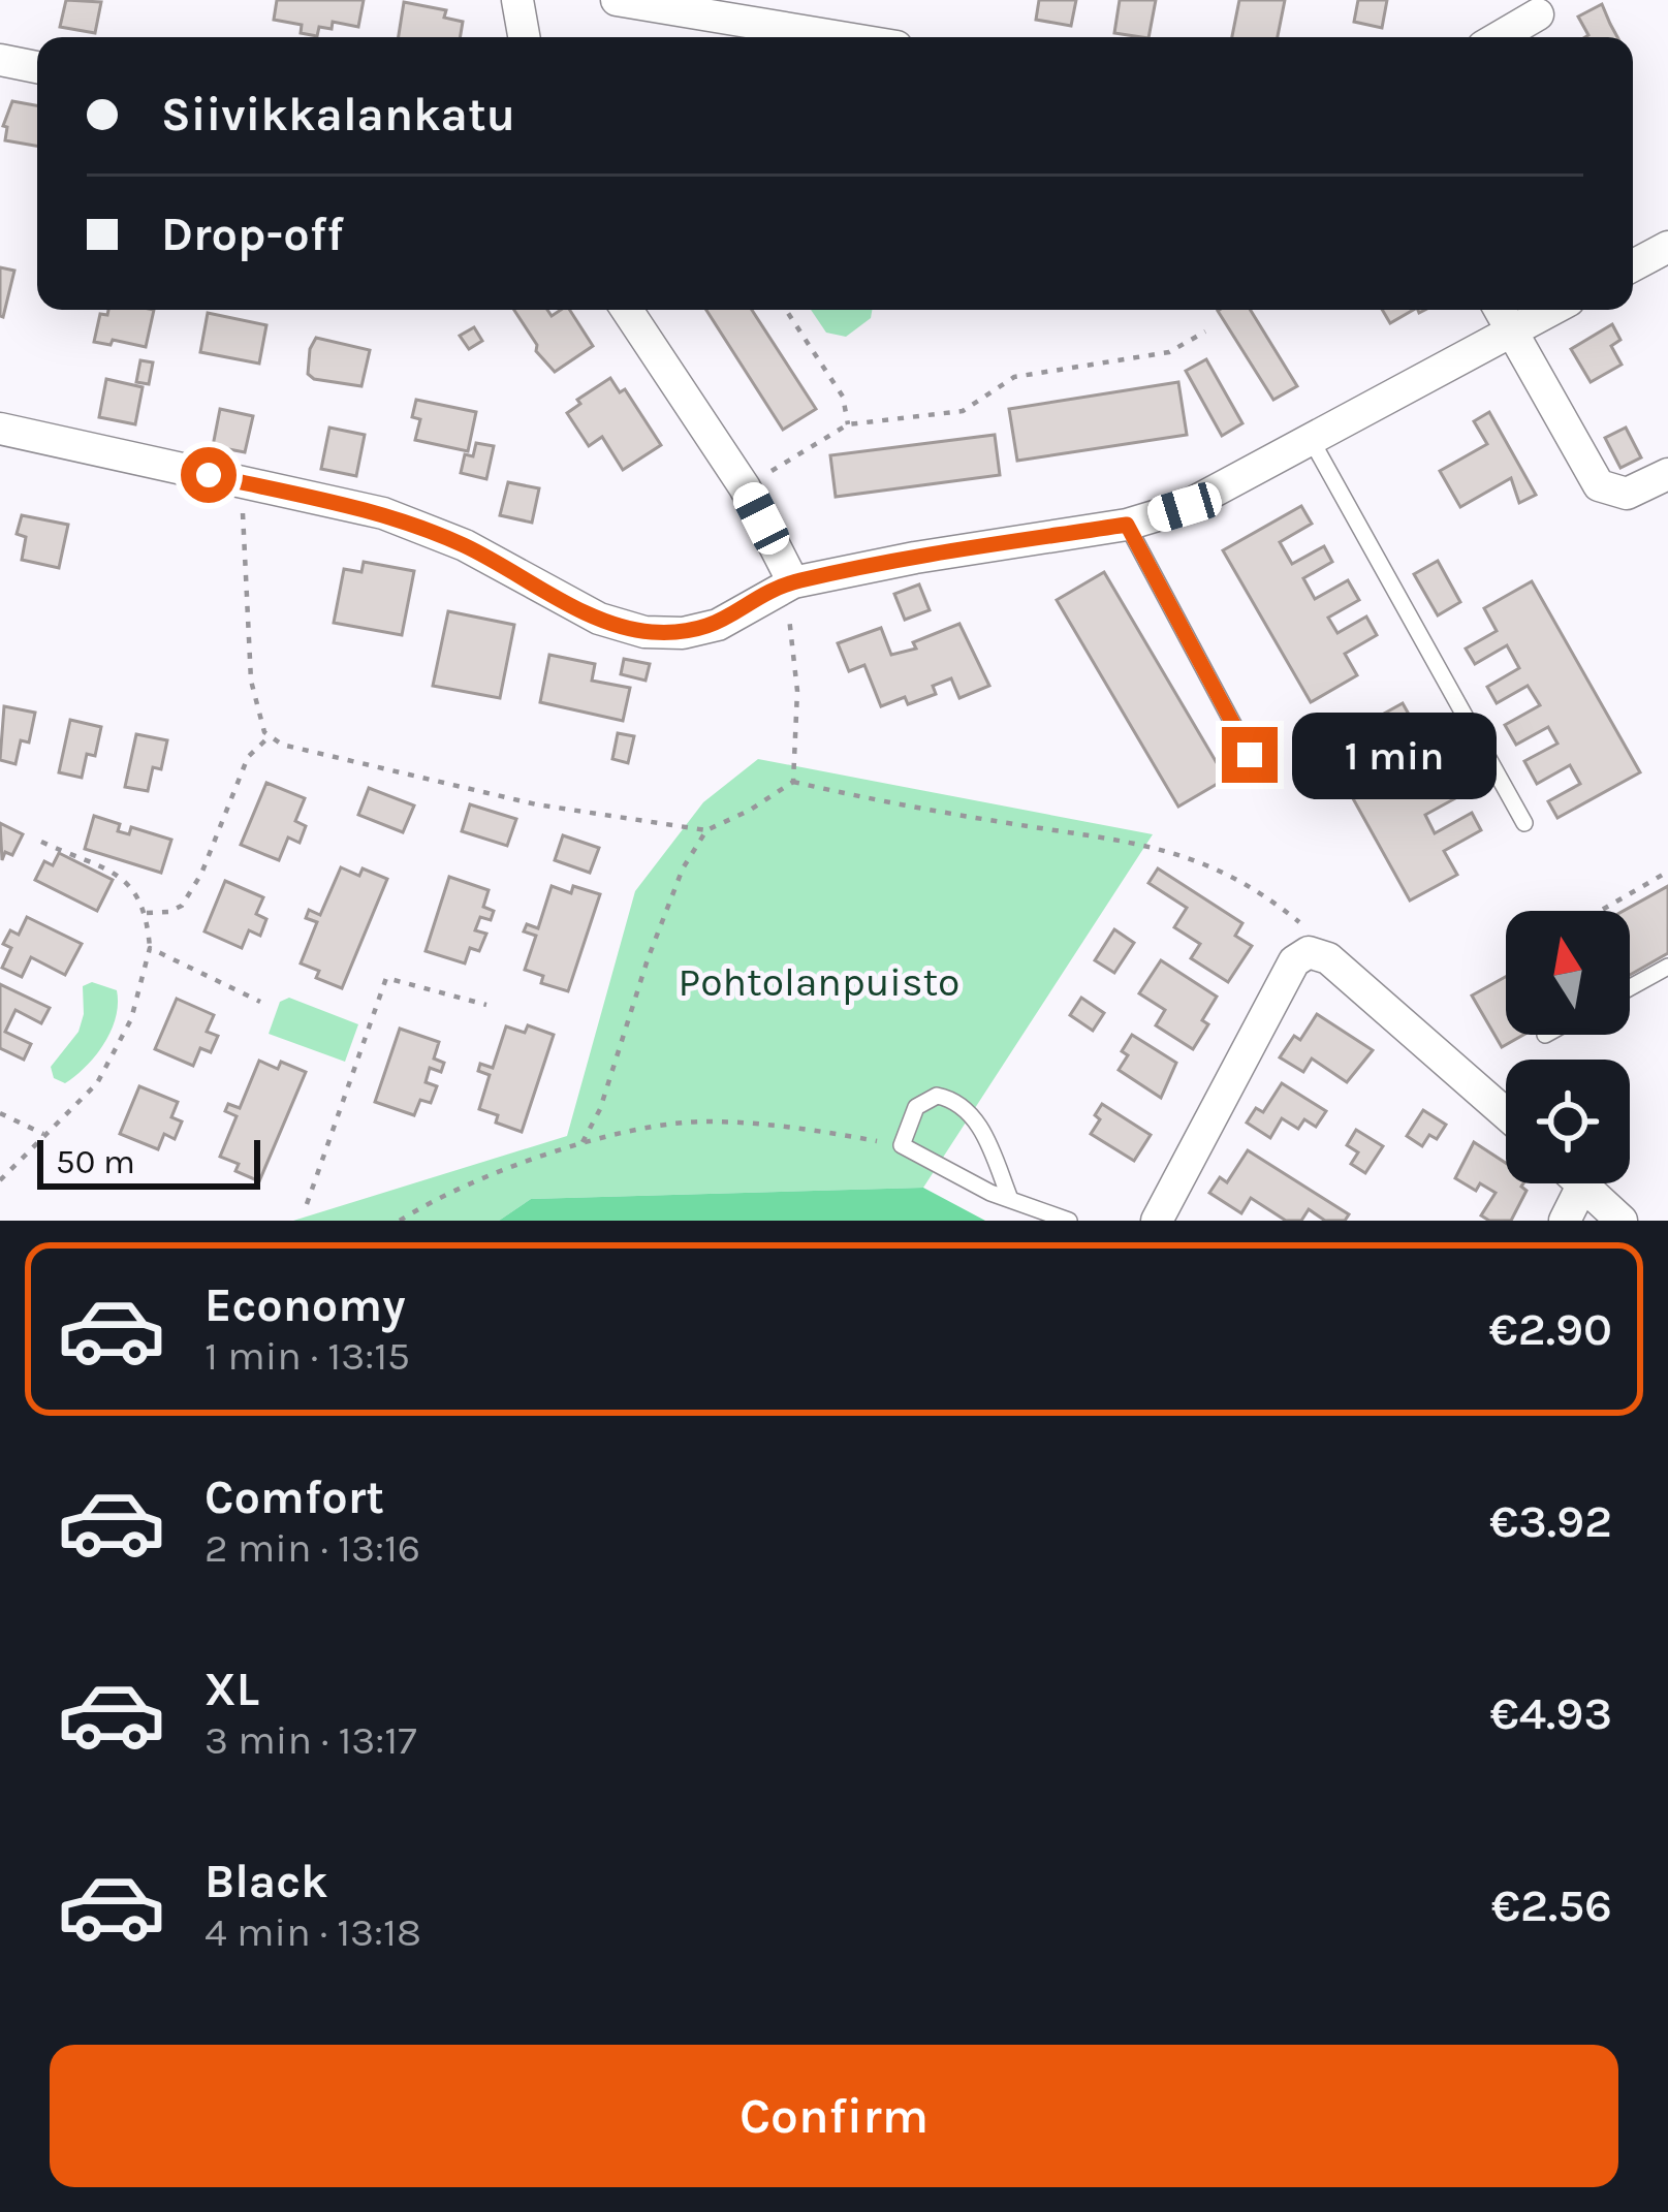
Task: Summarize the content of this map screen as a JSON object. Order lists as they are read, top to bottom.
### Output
{
  "parks": ["Pohtolanpuisto"],
  "scale_bar": "50 m",
  "north": "top",
  "page": {
    "banner": ["Siivikkalankatu", "Drop-off"],
    "bubble": "1 min",
    "scale": "50 m",
    "list": [
      {
        "name": "Economy",
        "note": "1 min · 13:15",
        "value": "€2.90"
      },
      {
        "name": "Comfort",
        "note": "2 min · 13:16",
        "value": "€3.92"
      },
      {
        "name": "XL",
        "note": "3 min · 13:17",
        "value": "€4.93"
      },
      {
        "name": "Black",
        "note": "4 min · 13:18",
        "value": "€2.56"
      }
    ],
    "buttons": "Confirm"
  }
}
